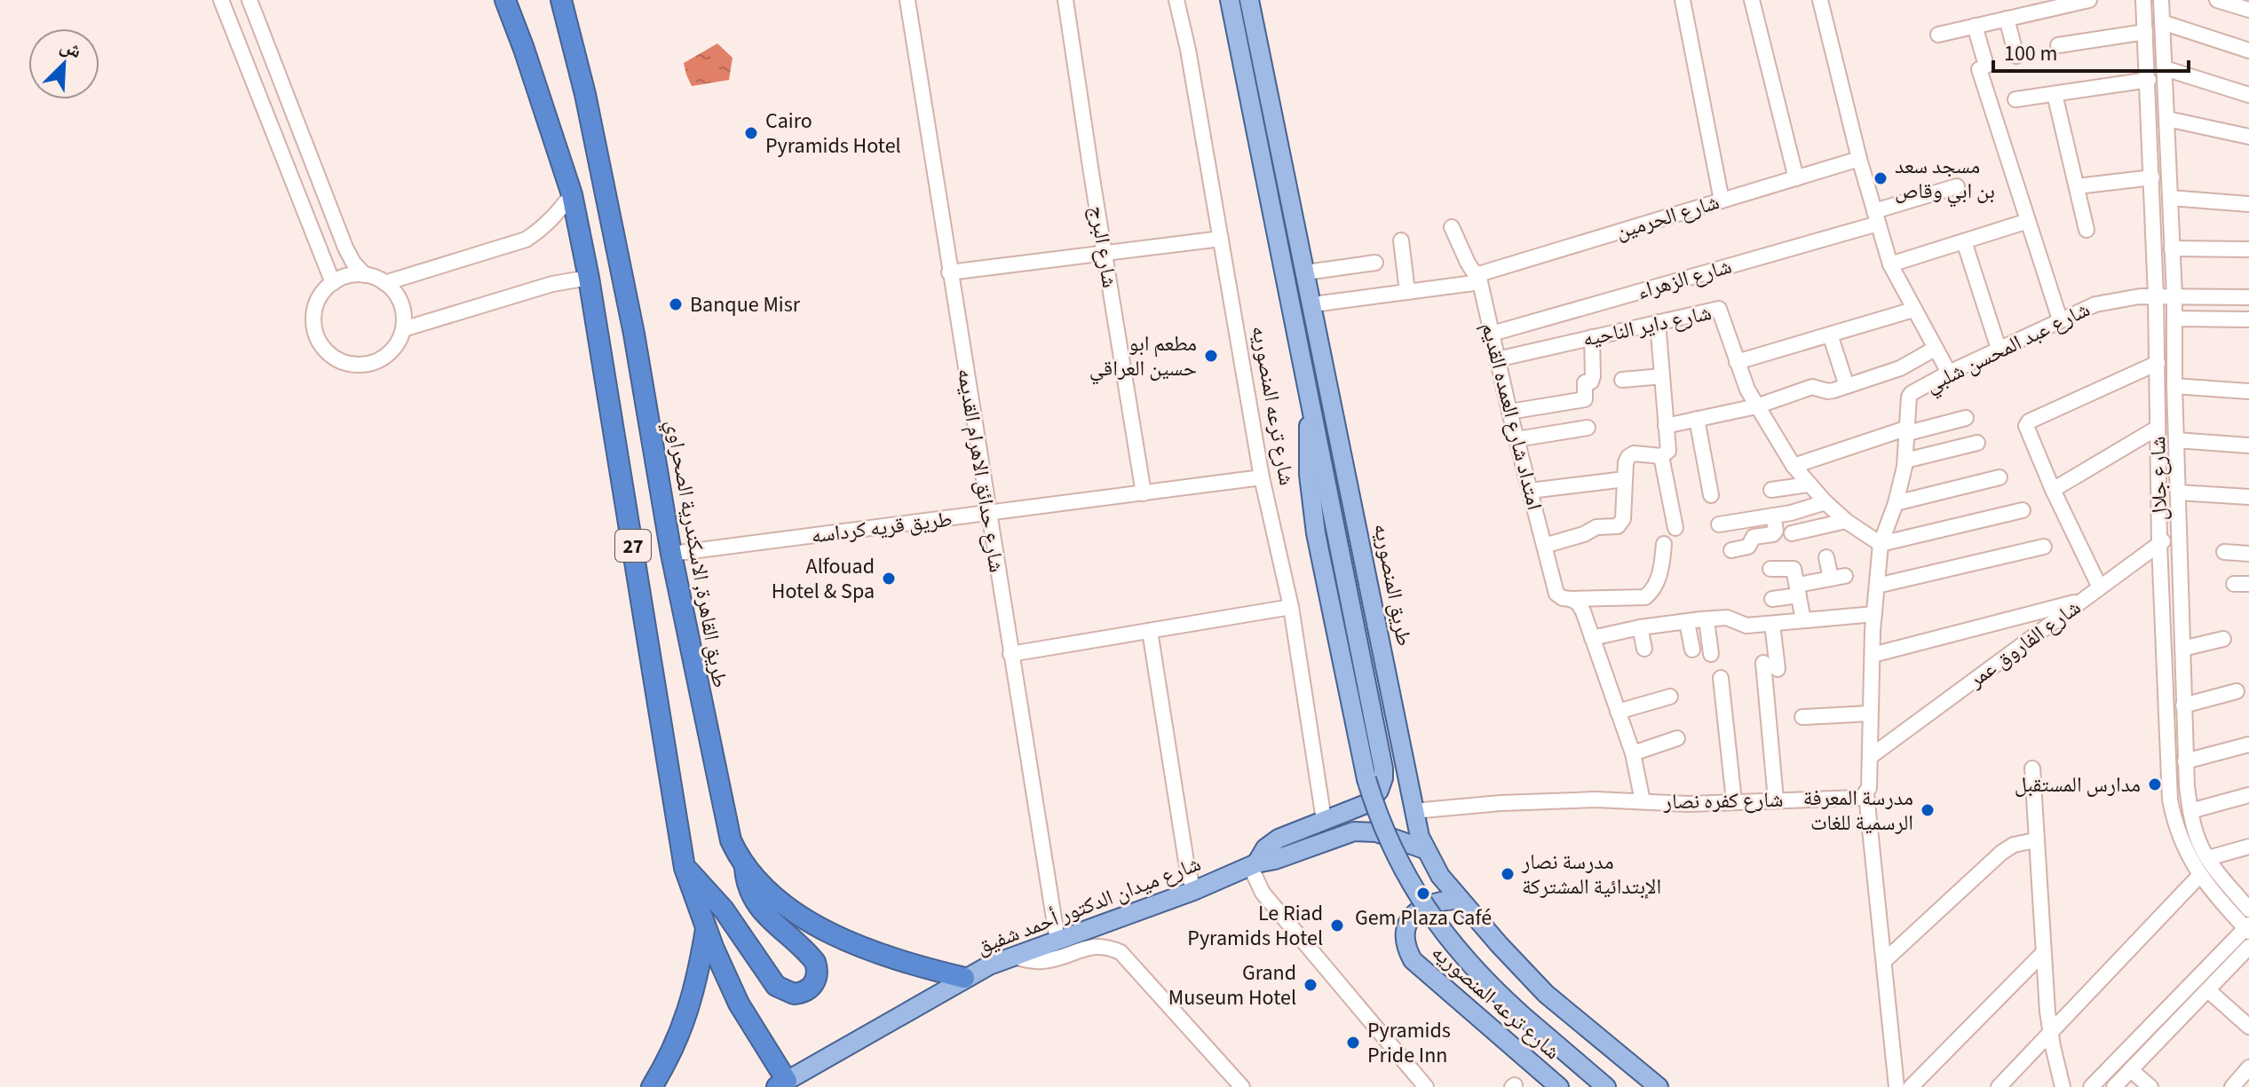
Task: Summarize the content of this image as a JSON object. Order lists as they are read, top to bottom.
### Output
{
  "streets": {
    "highway": ["27", "طريق القاهرة, الاسكندرية الصحراوي"],
    "main road": ["شارع ترعه المنصوريه", "طريق المنصوريه", "شارع ميدان الدكتور أحمد شفيق"],
    "street": [
      "شارع الحرمين",
      "شارع البرج",
      "شارع الزهراء",
      "شارع داير الناحيه",
      "شارع عبد المحسن شلبي",
      "امتداد شارع العمده القديم",
      "شارع حدائق الاهرام القديمه",
      "شارع جلال",
      "طريق قريه كرداسه",
      "شارع الفاروق عمر",
      "شارع كفره نصار"
    ]
  },
  "crossings": [
    ["شارع الحرمين", "امتداد شارع العمده القديم"],
    ["شارع الحرمين", "طريق المنصوريه"],
    ["شارع البرج", "طريق قريه كرداسه"],
    ["شارع الزهراء", "امتداد شارع العمده القديم"],
    ["شارع داير الناحيه", "شارع عبد المحسن شلبي"],
    ["شارع داير الناحيه", "امتداد شارع العمده القديم"],
    ["شارع عبد المحسن شلبي", "شارع جلال"],
    ["شارع ترعه المنصوريه", "طريق قريه كرداسه"],
    ["شارع ترعه المنصوريه", "طريق المنصوريه"],
    ["شارع حدائق الاهرام القديمه", "طريق قريه كرداسه"],
    ["شارع حدائق الاهرام القديمه", "شارع ميدان الدكتور أحمد شفيق"],
    ["شارع جلال", "شارع الفاروق عمر"],
    ["طريق قريه كرداسه", "طريق القاهرة, الاسكندرية الصحراوي"],
    ["27", "شارع ميدان الدكتور أحمد شفيق"],
    ["طريق القاهرة, الاسكندرية الصحراوي", "شارع ميدان الدكتور أحمد شفيق"],
    ["طريق المنصوريه", "شارع كفره نصار"],
    ["طريق المنصوريه", "شارع ميدان الدكتور أحمد شفيق"]
  ],
  "places": [
    "Cairo Pyramids Hotel",
    "مسجد سعد بن ابي وقاص",
    "Banque Misr",
    "مطعم ابو حسين العراقي",
    "Alfouad Hotel & Spa",
    "مدارس المستقبل",
    "مدرسة المعرفة الرسمية للغات",
    "مدرسة نصار الإبتدائية المشتركة",
    "Gem Plaza Café",
    "Le Riad Pyramids Hotel",
    "Grand Museum Hotel",
    "Pyramids Pride Inn"
  ],
  "scale_bar": "100 m",
  "north": "top right"
}
